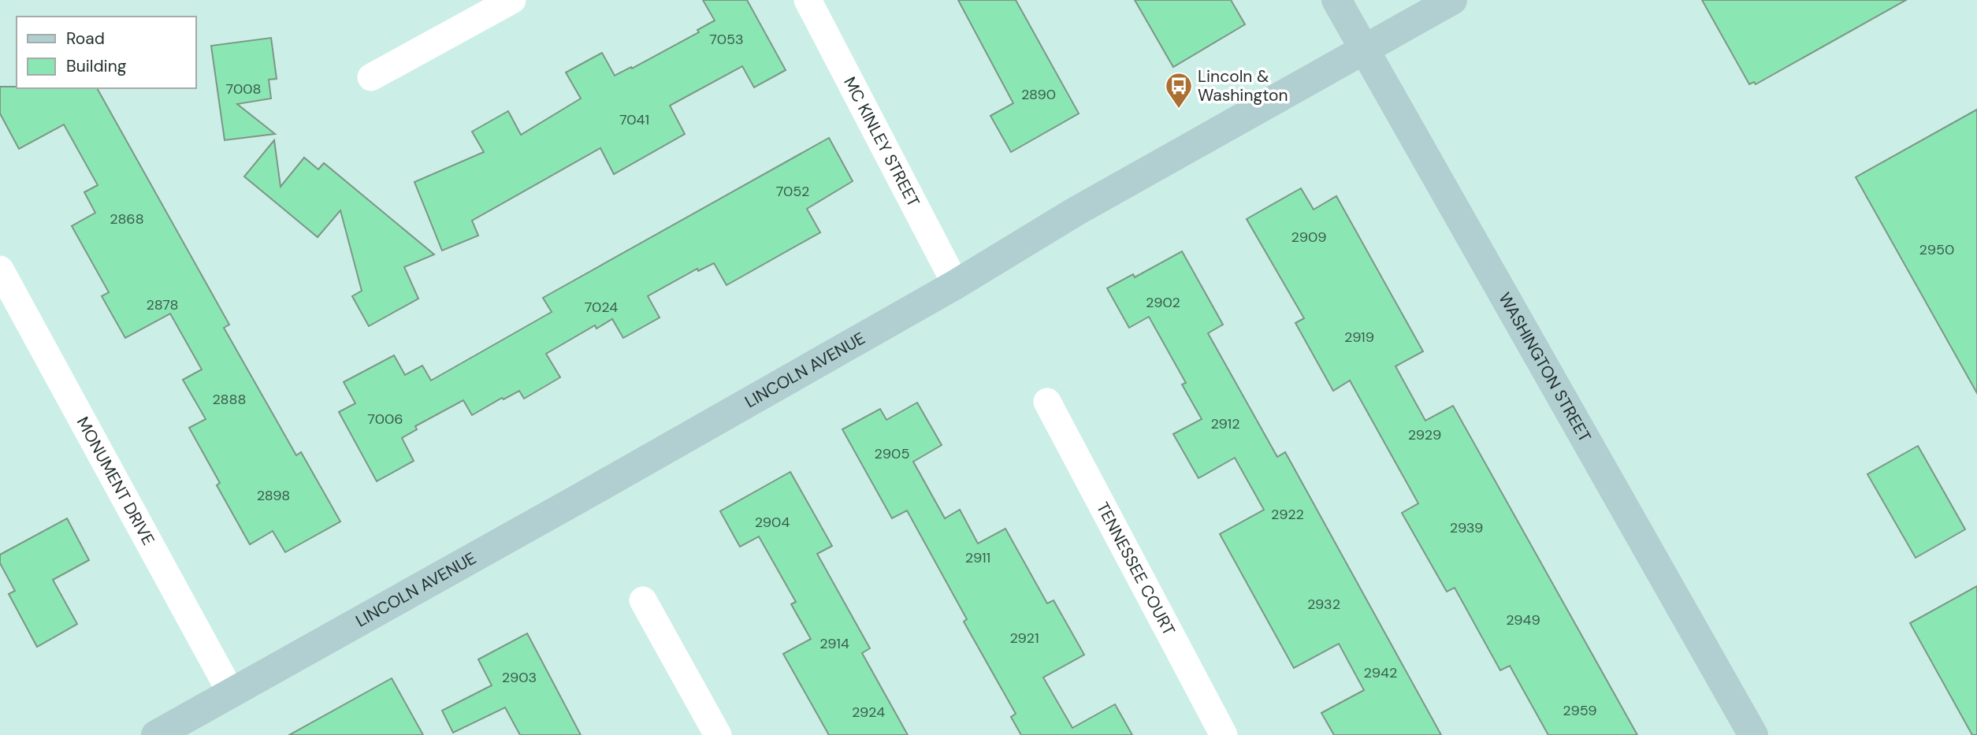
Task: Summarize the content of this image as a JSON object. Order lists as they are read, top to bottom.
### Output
{
  "streets": {
    "street": [
      "MC KINLEY STREET",
      "WASHINGTON STREET",
      "LINCOLN AVENUE",
      "MONUMENT DRIVE",
      "TENNESSEE COURT"
    ]
  },
  "crossings": [
    ["MC KINLEY STREET", "LINCOLN AVENUE"],
    ["WASHINGTON STREET", "LINCOLN AVENUE"],
    ["LINCOLN AVENUE", "MONUMENT DRIVE"]
  ],
  "places": {
    "bus stop": ["Lincoln & Washington"]
  },
  "house_numbers": [
    "7053",
    "7008",
    "2890",
    "7041",
    "7052",
    "2868",
    "2909",
    "2950",
    "2902",
    "2878",
    "7024",
    "2919",
    "2888",
    "7006",
    "2912",
    "2929",
    "2905",
    "2898",
    "2922",
    "2904",
    "2939",
    "2911",
    "2932",
    "2949",
    "2921",
    "2914",
    "2942",
    "2903",
    "2959",
    "2924"
  ],
  "legend": ["Road", "Building"]
}
